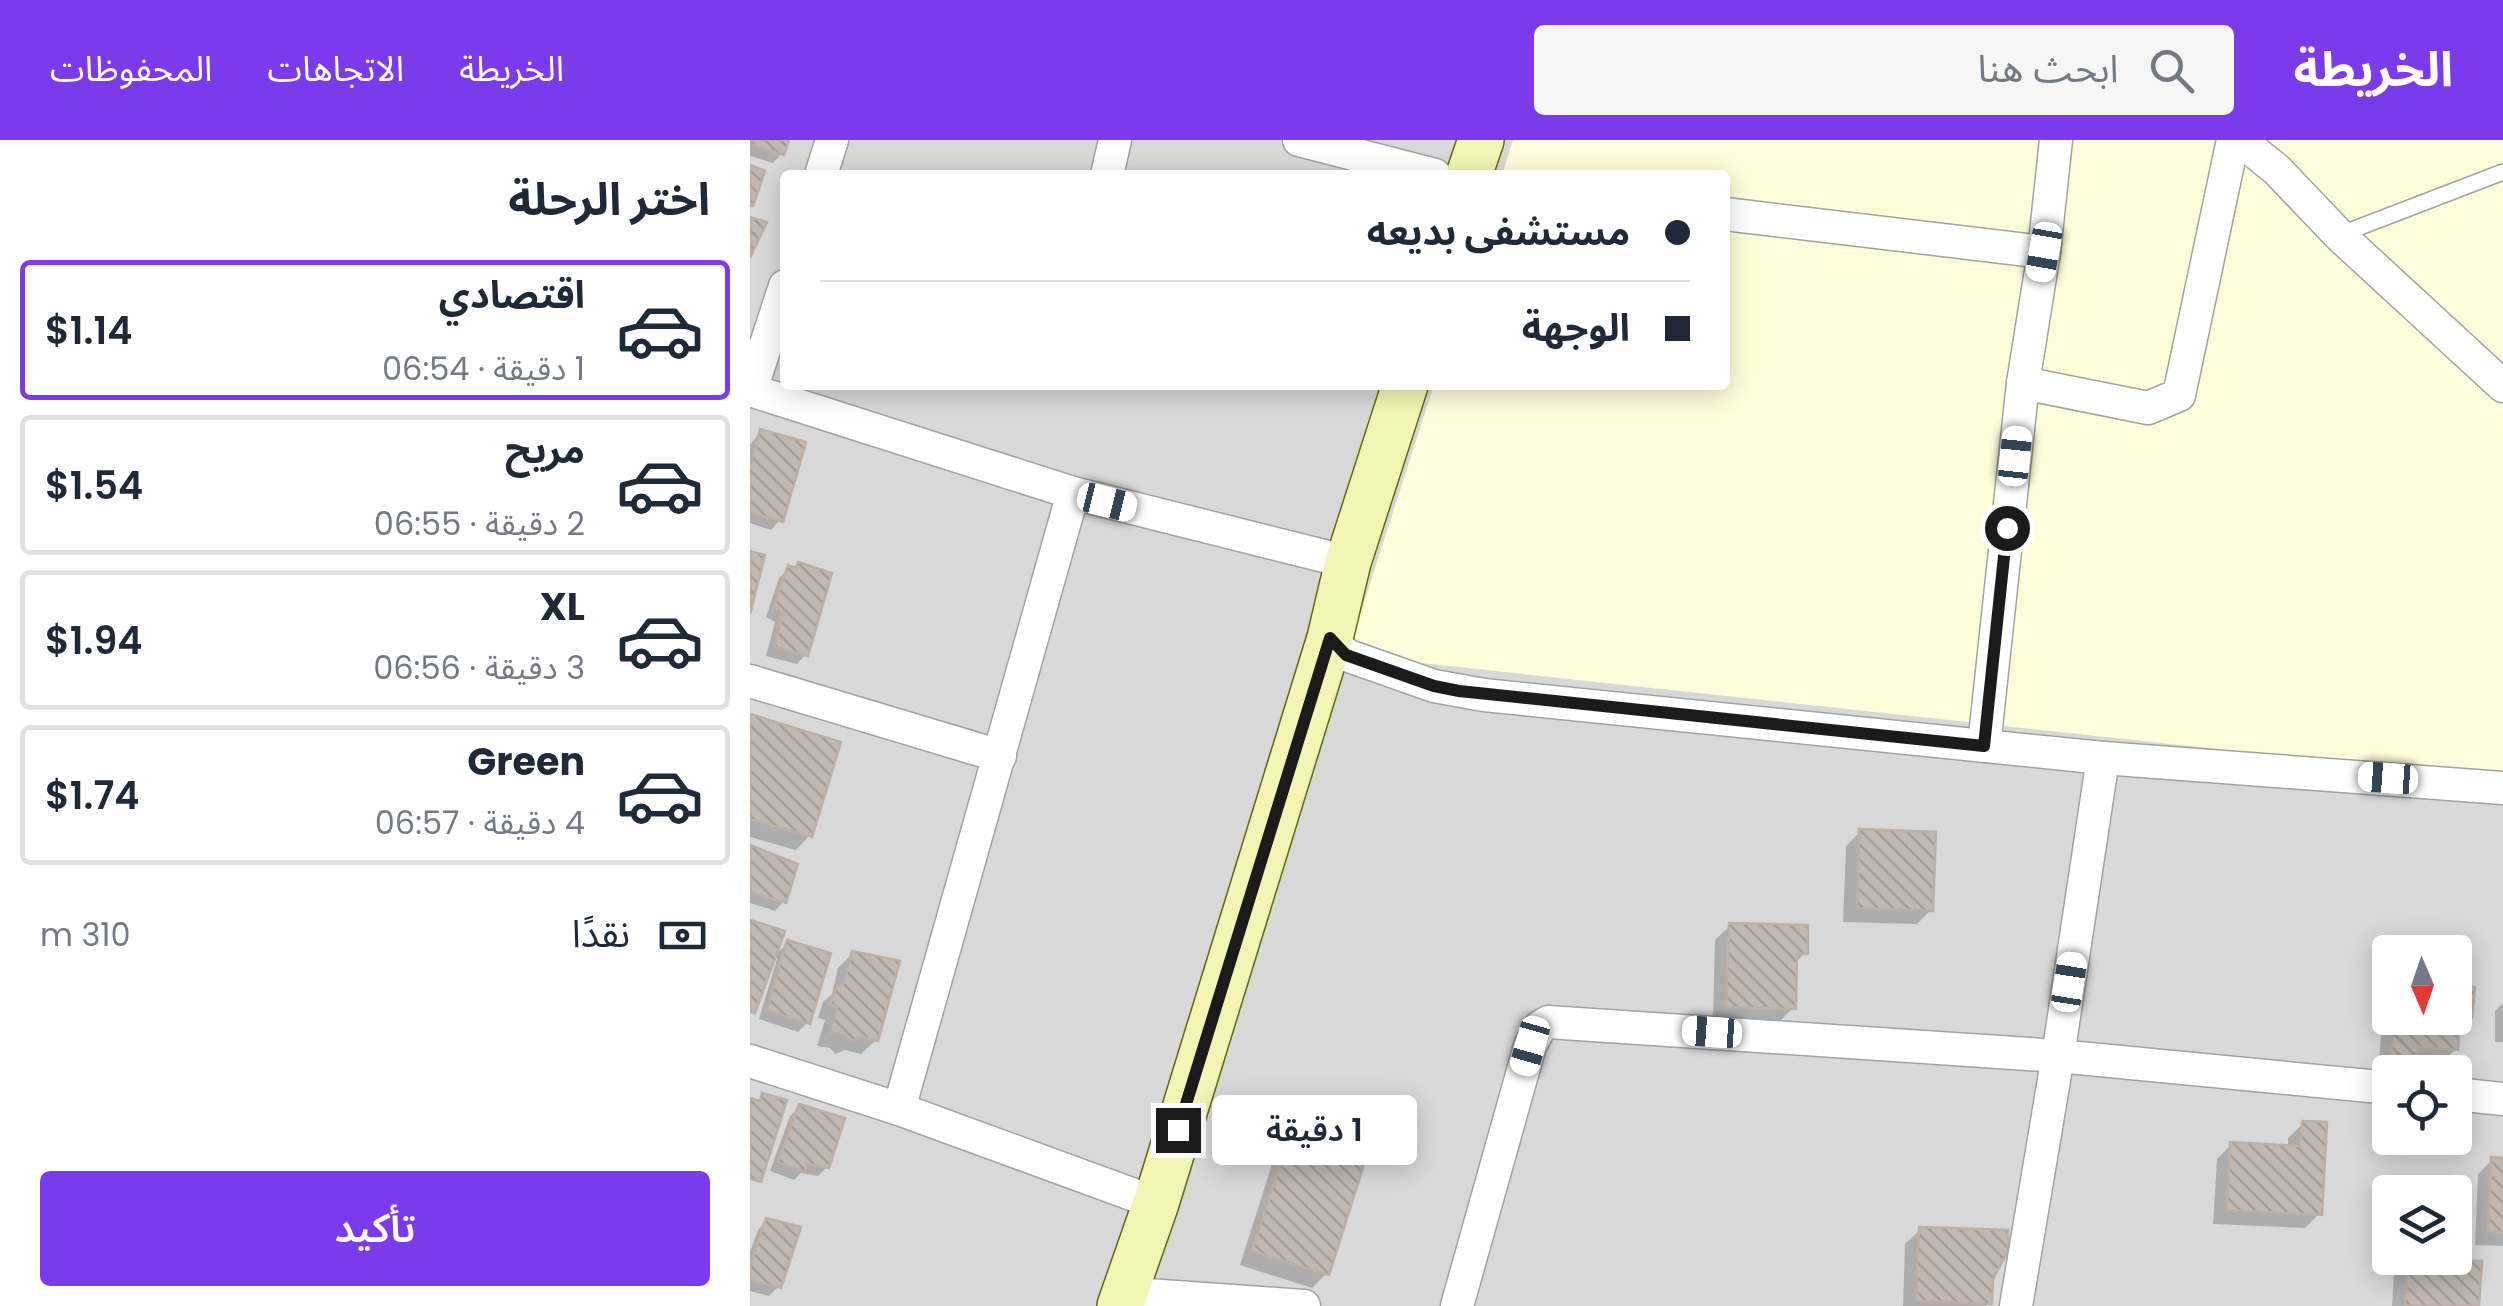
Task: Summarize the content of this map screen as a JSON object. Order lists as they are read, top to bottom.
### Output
{
  "north": "bottom",
  "page": {
    "header": "الخريطة",
    "search": "ابحث هنا",
    "nav": ["الخريطة", "الاتجاهات", "المحفوظات"],
    "heading": "اختر الرحلة",
    "banner": ["مستشفى بديعه", "الوجهة"],
    "list": [
      {
        "name": "اقتصادي",
        "note": "1 دقيقة · 06:54",
        "value": "$1.14"
      },
      {
        "name": "مريح",
        "note": "2 دقيقة · 06:55",
        "value": "$1.54"
      },
      {
        "name": "XL",
        "note": "3 دقيقة · 06:56",
        "value": "$1.94"
      },
      {
        "name": "Green",
        "note": "4 دقيقة · 06:57",
        "value": "$1.74"
      }
    ],
    "pay": ["نقدًا", "310 m"],
    "bubble": "1 دقيقة",
    "buttons": "تأكيد"
  }
}
